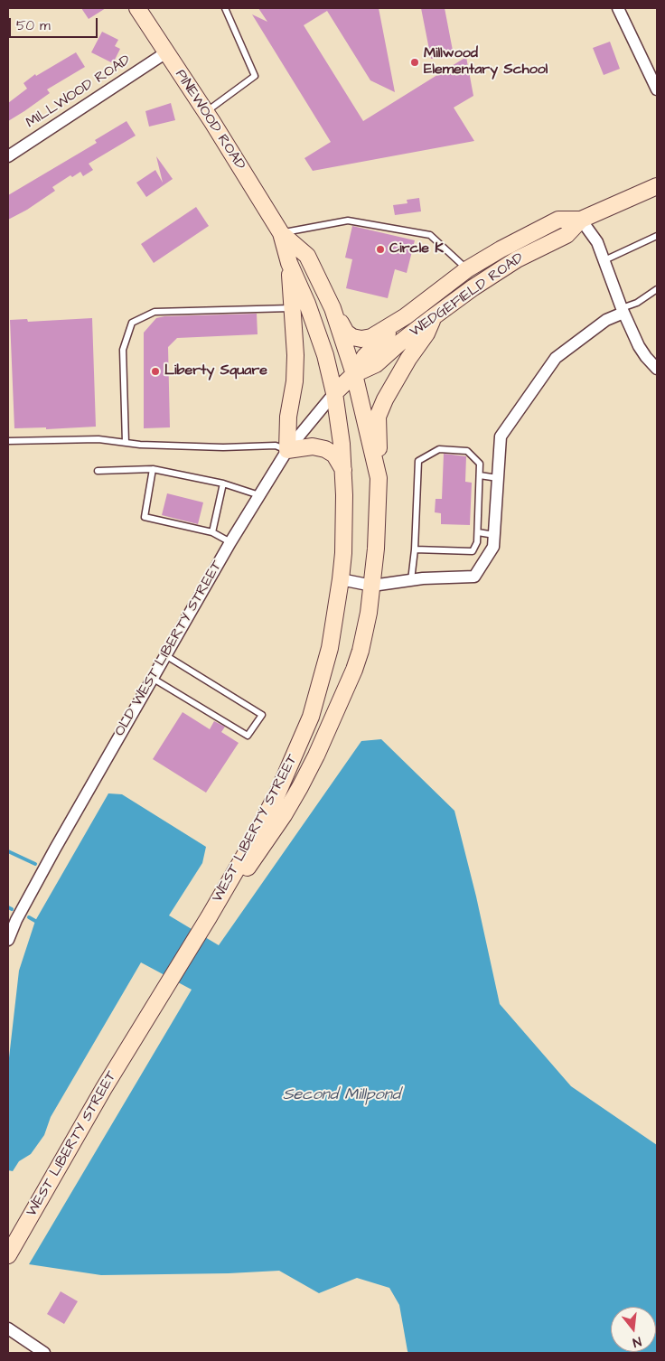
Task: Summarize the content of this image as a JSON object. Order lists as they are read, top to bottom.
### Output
{
  "streets": {
    "main road": [
      "PINEWOOD ROAD",
      "WEDGEFIELD ROAD",
      "OLD WEST LIBERTY STREET",
      "WEST LIBERTY STREET"
    ],
    "street": ["MILLWOOD ROAD"]
  },
  "crossings": [
    ["MILLWOOD ROAD", "PINEWOOD ROAD"],
    ["PINEWOOD ROAD", "WEDGEFIELD ROAD"],
    ["PINEWOOD ROAD", "OLD WEST LIBERTY STREET"],
    ["PINEWOOD ROAD", "WEST LIBERTY STREET"],
    ["WEDGEFIELD ROAD", "OLD WEST LIBERTY STREET"],
    ["WEDGEFIELD ROAD", "WEST LIBERTY STREET"],
    ["OLD WEST LIBERTY STREET", "WEST LIBERTY STREET"]
  ],
  "water": ["Second Millpond"],
  "places": ["Millwood Elementary School", "Circle K", "Liberty Square"],
  "scale_bar": "50 m",
  "north": "bottom"
}
